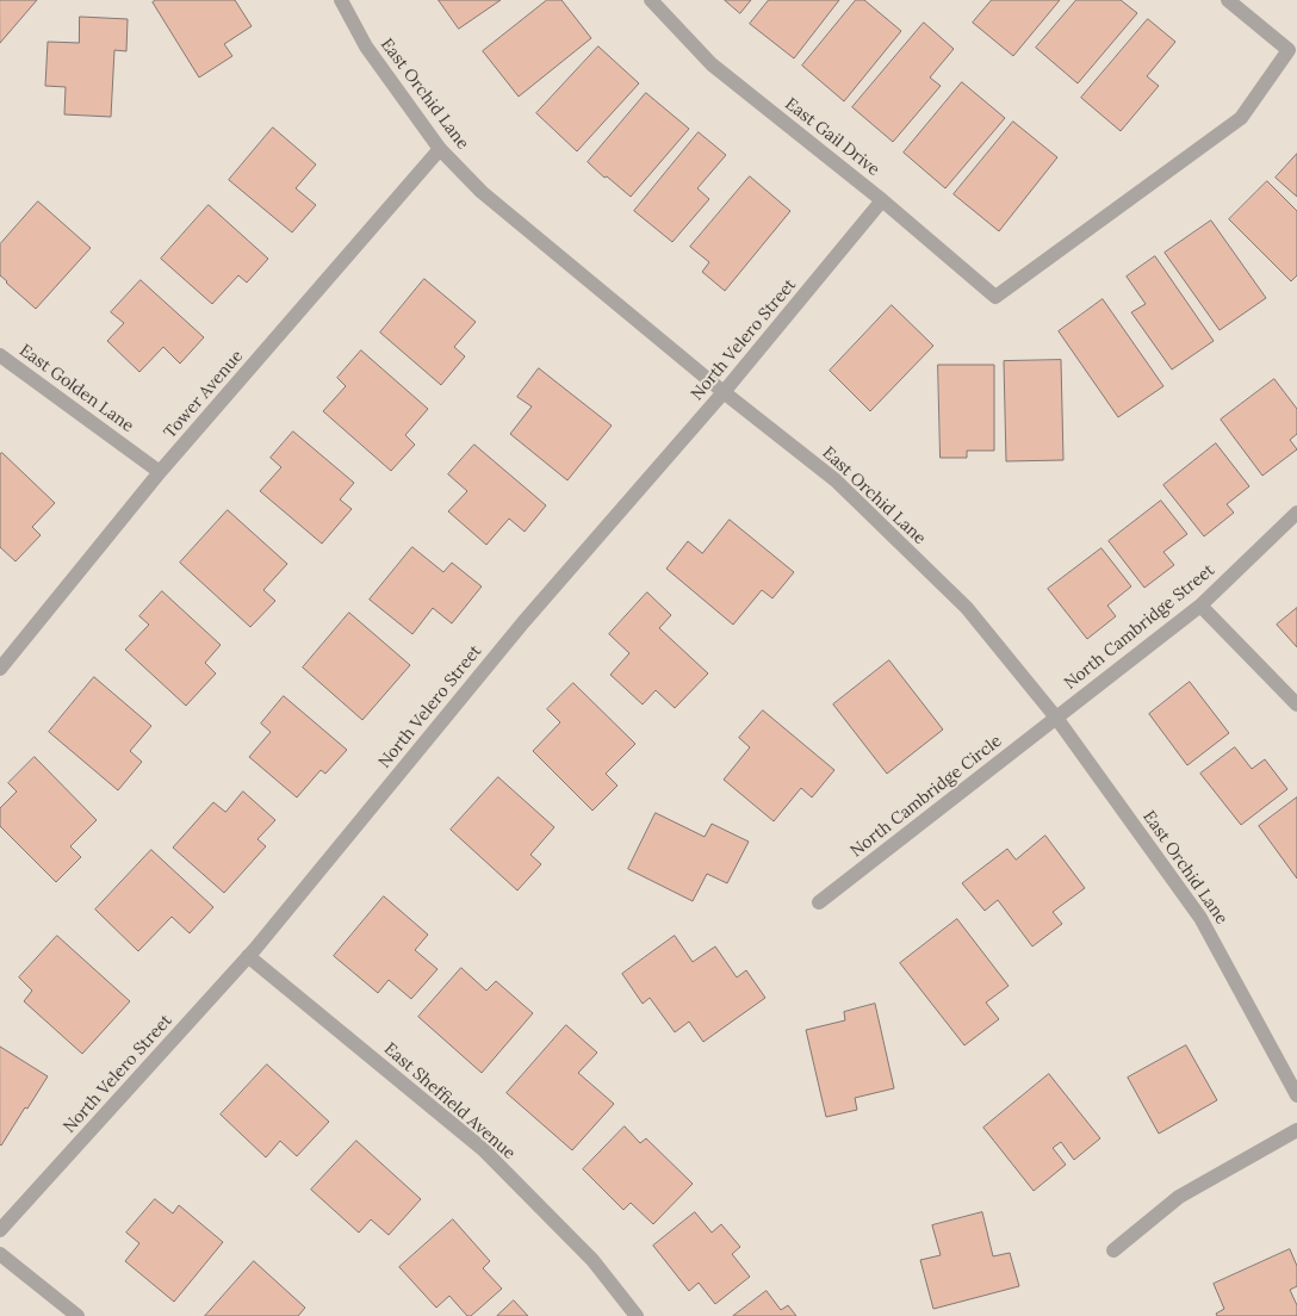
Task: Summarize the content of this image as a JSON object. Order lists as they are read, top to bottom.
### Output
{
  "streets": {
    "street": [
      "East Orchid Lane",
      "East Gail Drive",
      "North Velero Street",
      "East Golden Lane",
      "Tower Avenue",
      "North Cambridge Street",
      "North Cambridge Circle",
      "East Sheffield Avenue"
    ]
  },
  "crossings": [
    ["East Orchid Lane", "North Velero Street"],
    ["East Orchid Lane", "Tower Avenue"],
    ["East Orchid Lane", "North Cambridge Street"],
    ["East Orchid Lane", "North Cambridge Circle"],
    ["East Gail Drive", "North Velero Street"],
    ["North Velero Street", "East Sheffield Avenue"],
    ["East Golden Lane", "Tower Avenue"],
    ["North Cambridge Street", "North Cambridge Circle"]
  ]
}
